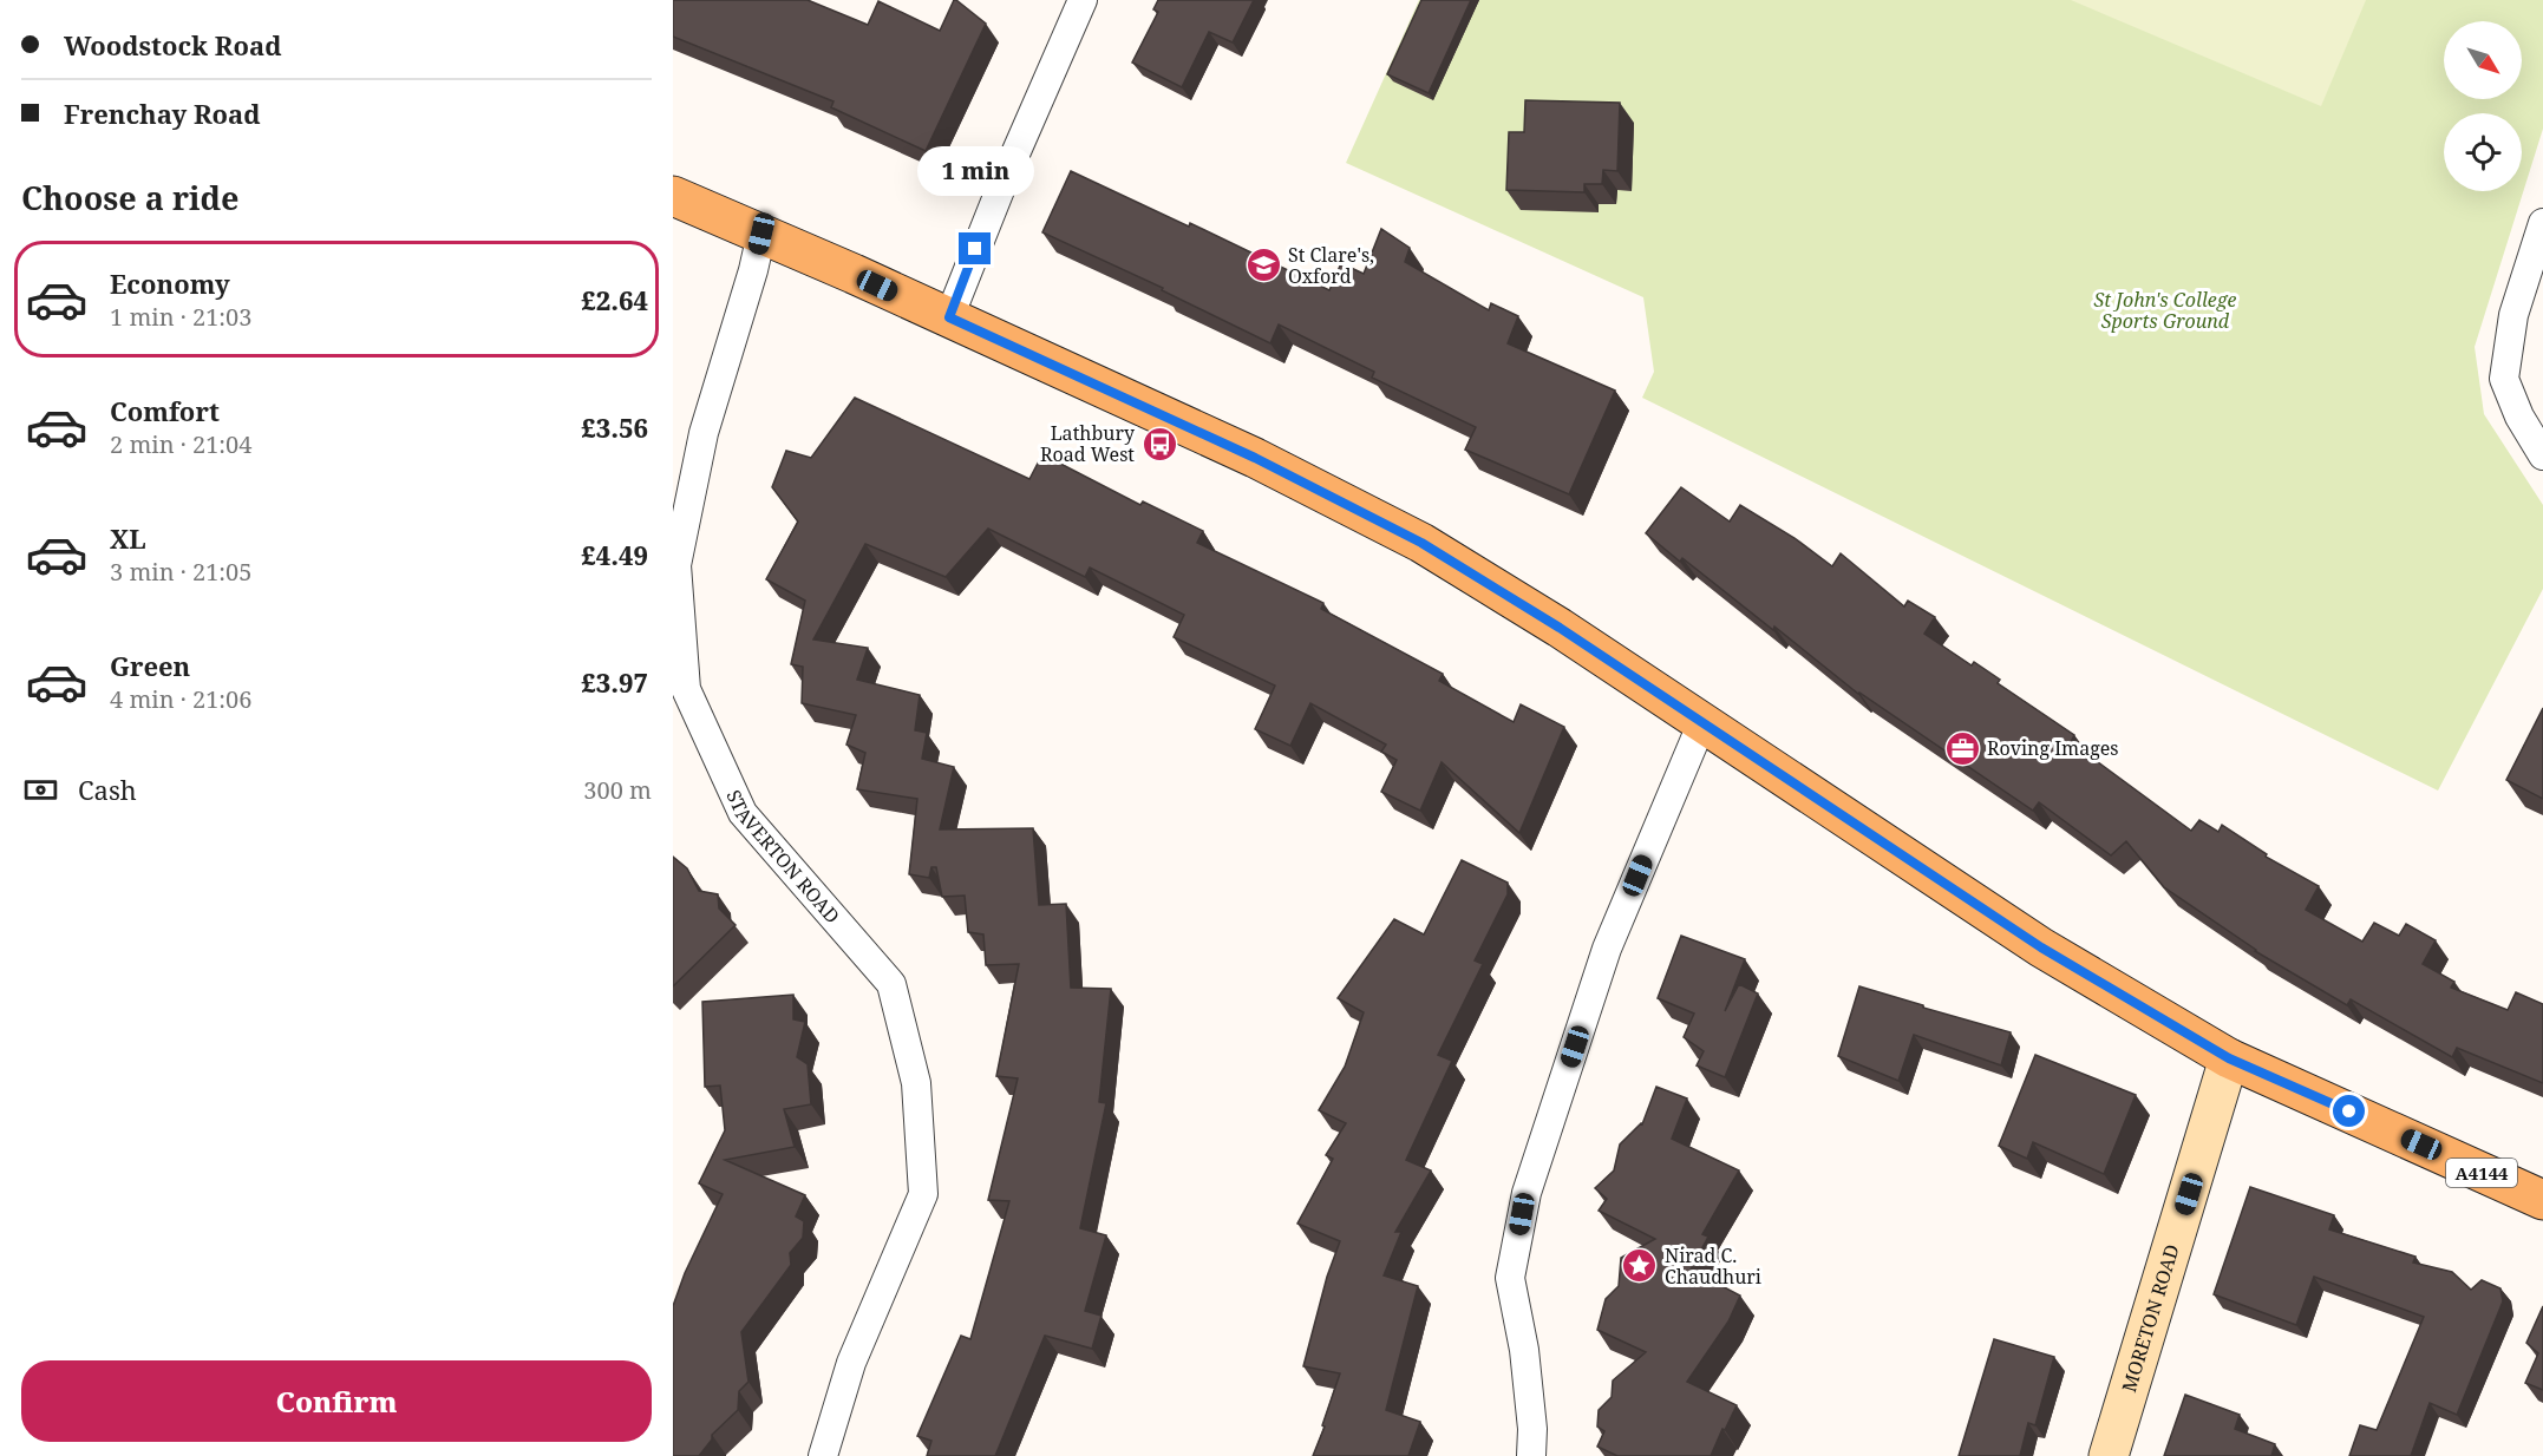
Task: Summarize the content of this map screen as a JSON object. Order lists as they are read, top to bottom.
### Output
{
  "streets": {
    "main road": ["A4144", "MORETON ROAD"],
    "street": ["STAVERTON ROAD"]
  },
  "crossings": [
    ["STAVERTON ROAD", "A4144"],
    ["A4144", "MORETON ROAD"]
  ],
  "parks": ["St John's College Sports Ground"],
  "places": {
    "school or university": ["St Clare's, Oxford"],
    "bus stop": ["Lathbury Road West"],
    "office": ["Roving Images"],
    "place": ["Nirad C. Chaudhuri"]
  },
  "north": "bottom right",
  "page": {
    "banner": ["Woodstock Road", "Frenchay Road"],
    "bubble": "1 min",
    "heading": "Choose a ride",
    "list": [
      {
        "name": "Economy",
        "note": "1 min · 21:03",
        "value": "£2.64"
      },
      {
        "name": "Comfort",
        "note": "2 min · 21:04",
        "value": "£3.56"
      },
      {
        "name": "XL",
        "note": "3 min · 21:05",
        "value": "£4.49"
      },
      {
        "name": "Green",
        "note": "4 min · 21:06",
        "value": "£3.97"
      }
    ],
    "pay": ["Cash", "300 m"],
    "buttons": "Confirm"
  }
}
